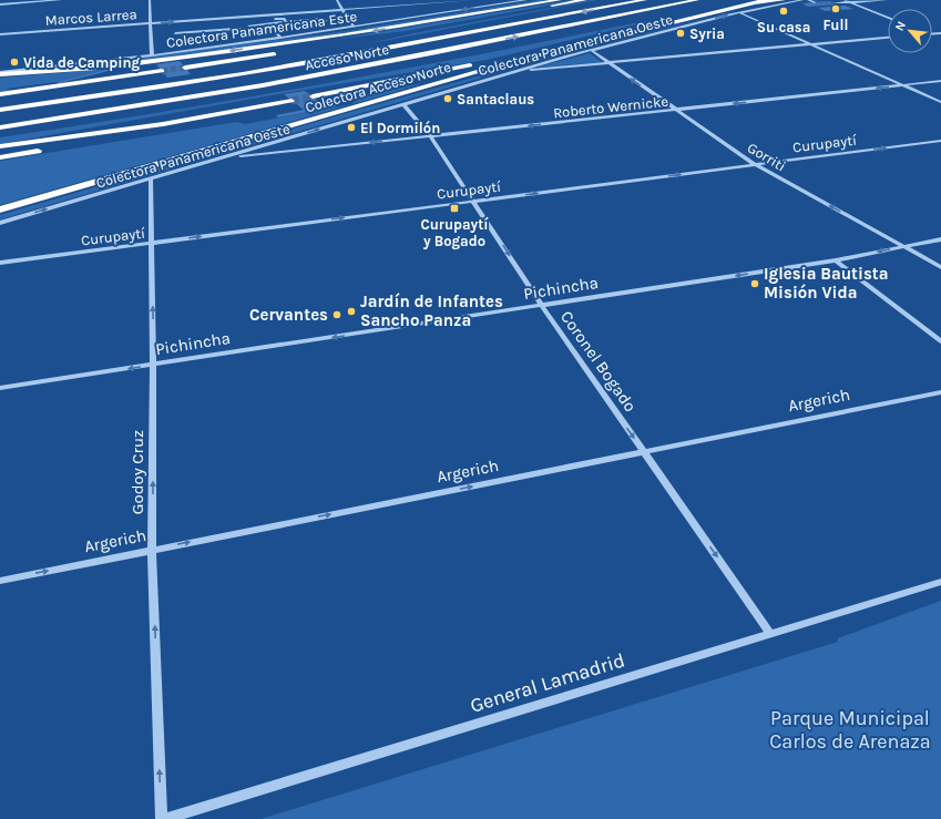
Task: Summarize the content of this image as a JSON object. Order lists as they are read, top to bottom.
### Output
{
  "streets": {
    "highway": ["Acceso Norte", "Colectora Acceso Norte"],
    "street": [
      "Marcos Larrea",
      "Colectora Panamericana Este",
      "Colectora Panamericana Oeste",
      "Roberto Wernicke",
      "Curupaytí",
      "Gorriti",
      "Pichincha",
      "Coronel Bogado",
      "Argerich",
      "Godoy Cruz",
      "General Lamadrid"
    ]
  },
  "crossings": [
    ["Colectora Panamericana Oeste", "Roberto Wernicke"],
    ["Colectora Panamericana Oeste", "Gorriti"],
    ["Colectora Panamericana Oeste", "Coronel Bogado"],
    ["Colectora Panamericana Oeste", "Godoy Cruz"],
    ["Roberto Wernicke", "Gorriti"],
    ["Roberto Wernicke", "Coronel Bogado"],
    ["Curupaytí", "Gorriti"],
    ["Curupaytí", "Coronel Bogado"],
    ["Curupaytí", "Godoy Cruz"],
    ["Gorriti", "Pichincha"],
    ["Pichincha", "Coronel Bogado"],
    ["Pichincha", "Godoy Cruz"],
    ["Coronel Bogado", "Argerich"],
    ["Coronel Bogado", "General Lamadrid"],
    ["Argerich", "Godoy Cruz"],
    ["Godoy Cruz", "General Lamadrid"]
  ],
  "one_way": [
    "Curupaytí",
    "Gorriti",
    "Pichincha",
    "Coronel Bogado",
    "Argerich",
    "Godoy Cruz"
  ],
  "parks": ["Parque Municipal Carlos de Arenaza"],
  "places": {
    "other": [
      "Full",
      "Su casa",
      "Syria",
      "Vida de Camping",
      "Santaclaus",
      "El Dormilón",
      "Iglesia Bautista Misión Vida",
      "Jardín de Infantes Sancho Panza",
      "Cervantes"
    ],
    "transit": ["Curupaytí y Bogado"]
  },
  "north": "top left"
}
